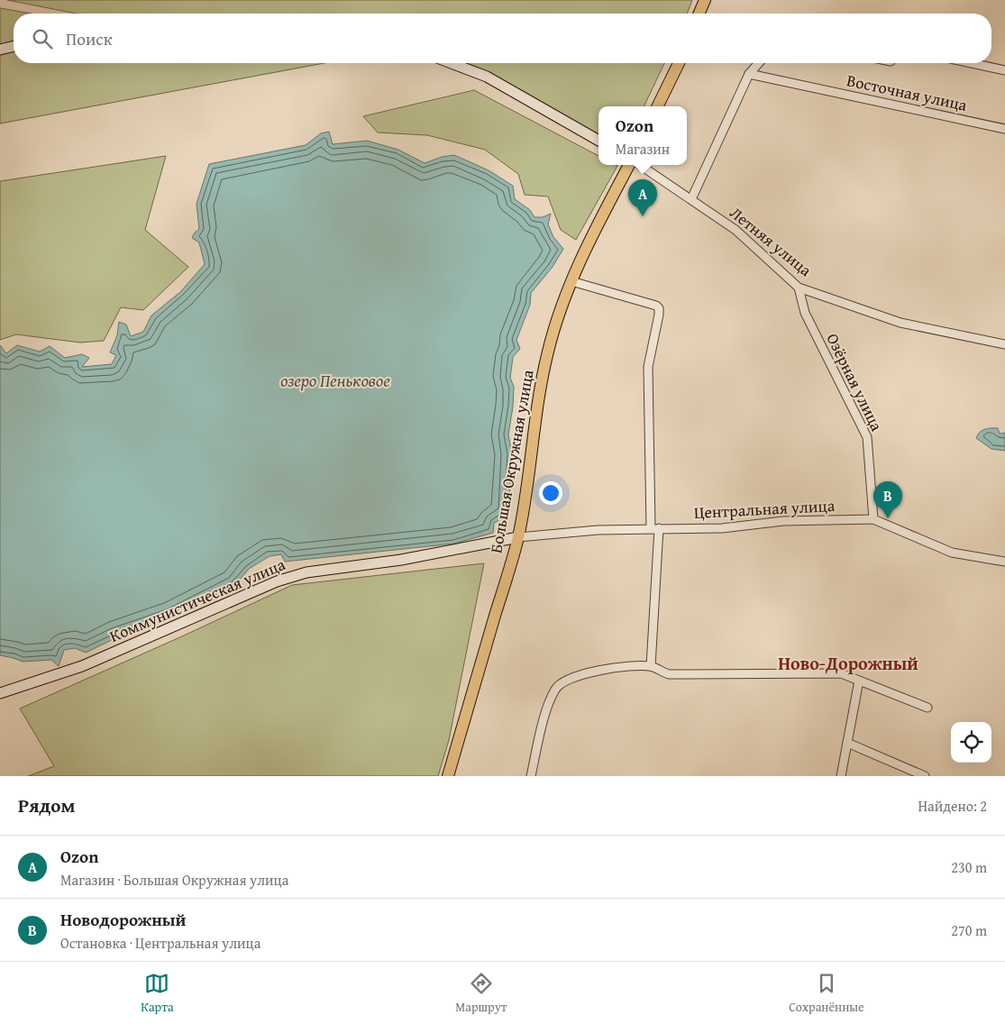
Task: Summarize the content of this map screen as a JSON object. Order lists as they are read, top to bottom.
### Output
{
  "streets": {
    "main road": ["Большая Окружная улица"],
    "street": [
      "Восточная улица",
      "Летняя улица",
      "Озёрная улица",
      "Центральная улица",
      "Коммунистическая улица"
    ]
  },
  "crossings": [
    ["Летняя улица", "Озёрная улица"],
    ["Озёрная улица", "Центральная улица"],
    ["Большая Окружная улица", "Центральная улица"],
    ["Большая Окружная улица", "Коммунистическая улица"],
    ["Центральная улица", "Коммунистическая улица"]
  ],
  "districts": ["Ново-Дорожный"],
  "water": ["озеро Пеньковое"],
  "page": {
    "search": "Поиск",
    "popup": ["Ozon", "Магазин"],
    "pins": ["A", "B"],
    "heading": ["Рядом", "Найдено: 2"],
    "list": [
      {
        "mark": "A",
        "name": "Ozon",
        "note": "Магазин · Большая Окружная улица",
        "value": "230 m"
      },
      {
        "mark": "B",
        "name": "Новодорожный",
        "note": "Остановка · Центральная улица",
        "value": "270 m"
      }
    ],
    "nav": ["Карта", "Маршрут", "Сохранённые"]
  }
}
